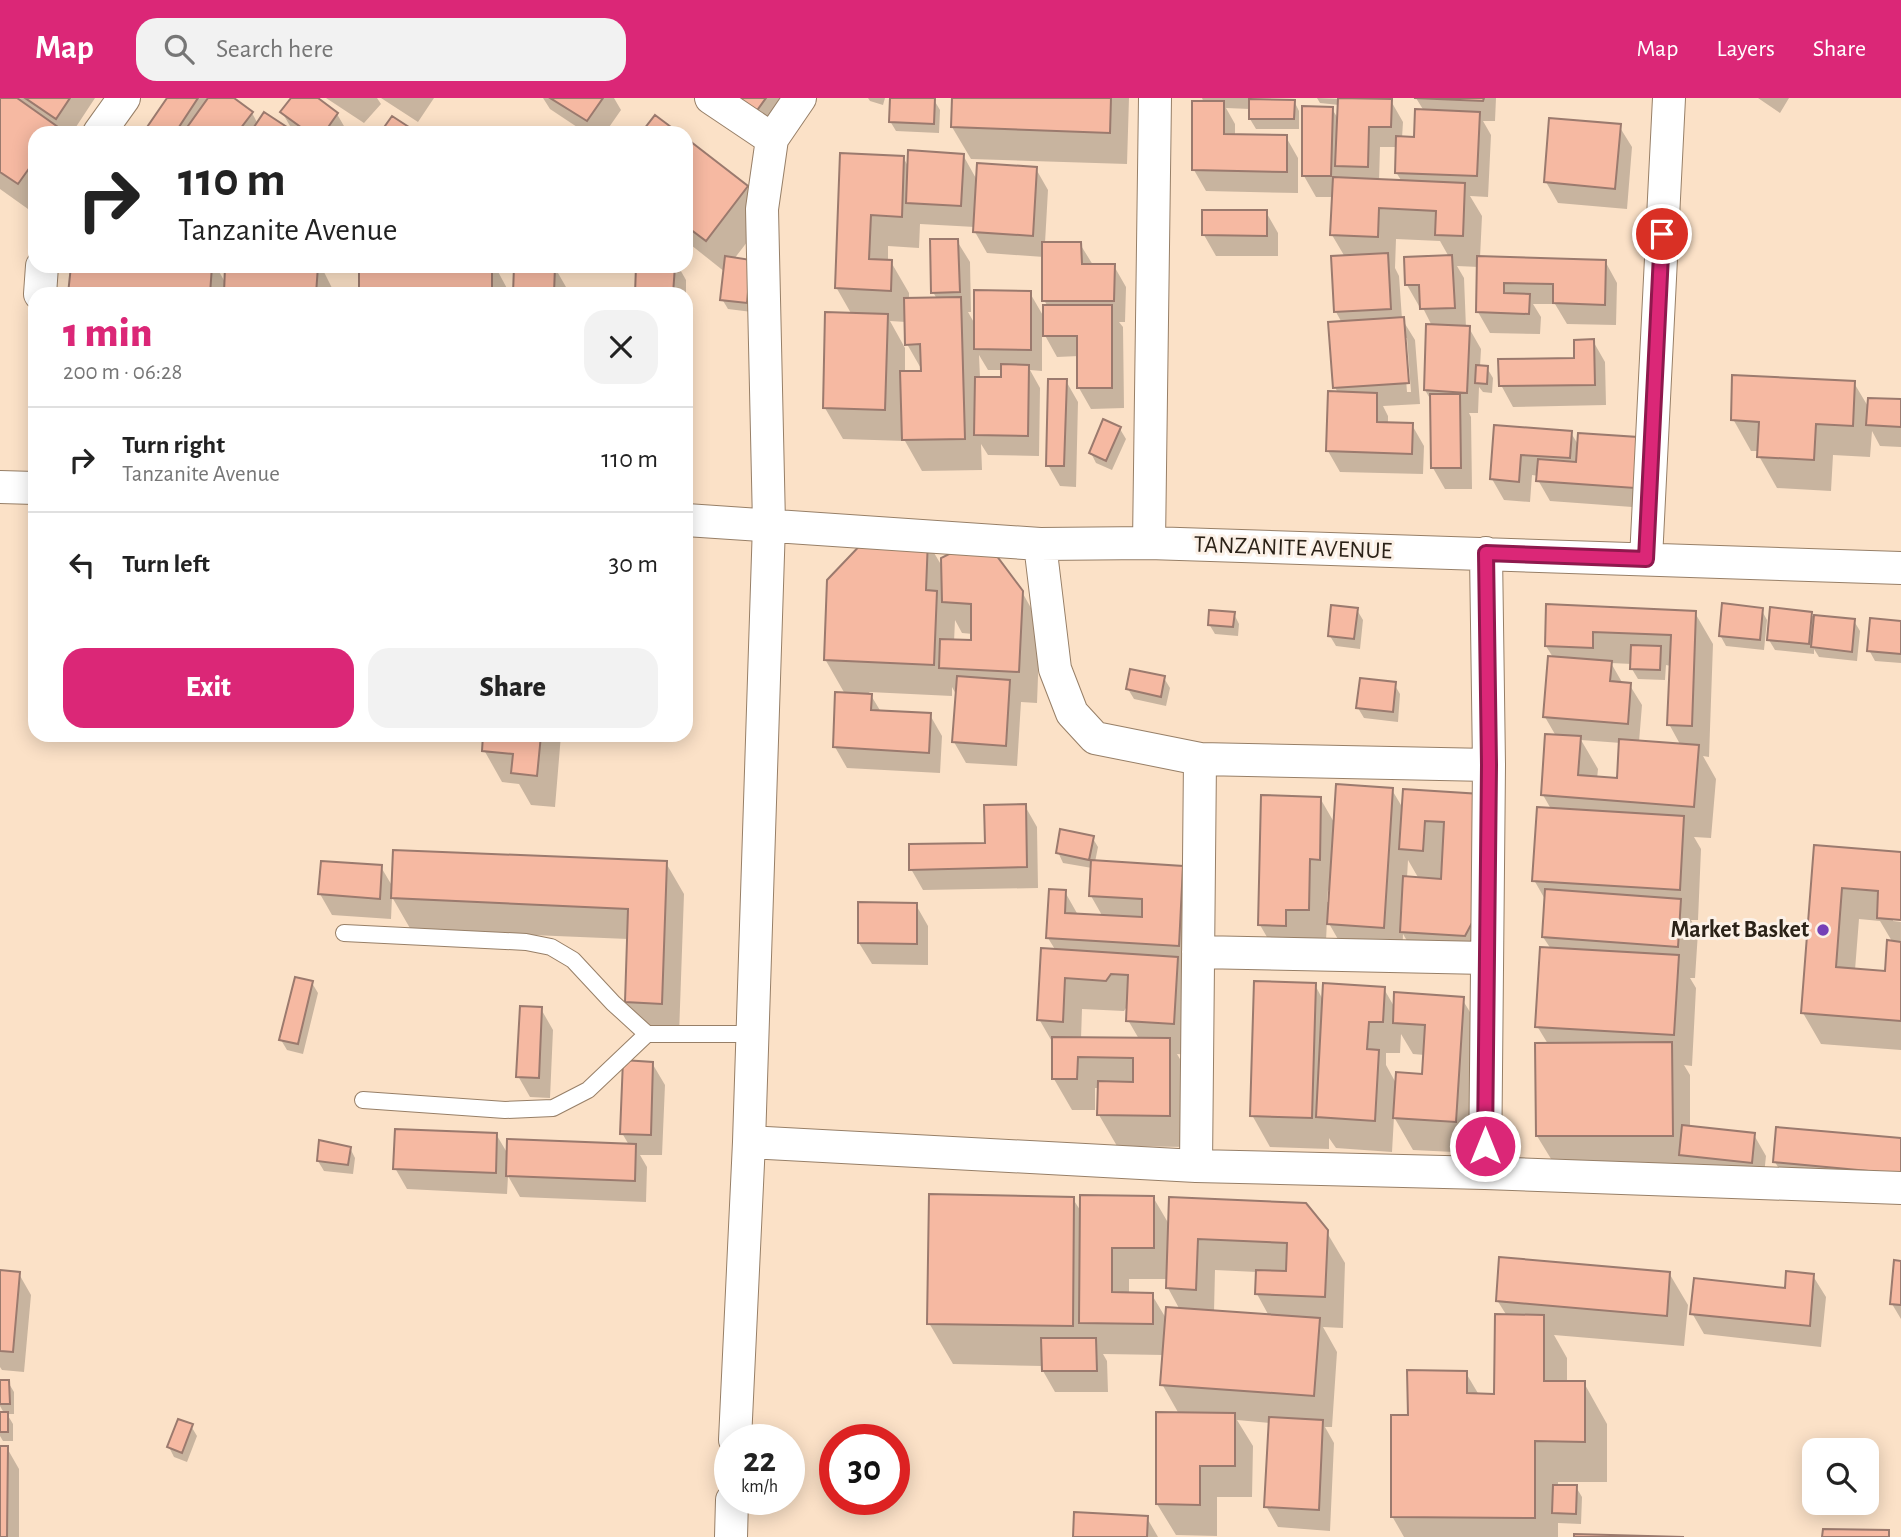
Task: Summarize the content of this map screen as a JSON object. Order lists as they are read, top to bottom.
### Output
{
  "streets": {
    "street": ["TANZANITE AVENUE"]
  },
  "places": ["Market Basket"],
  "page": {
    "header": "Map",
    "search": "Search here",
    "nav": ["Map", "Layers", "Share"],
    "turn": ["110 m", "Tanzanite Avenue"],
    "heading": ["1 min", "200 m · 06:28"],
    "list": [
      {
        "name": "Turn right",
        "note": "Tanzanite Avenue",
        "value": "110 m"
      },
      {
        "name": "Turn left",
        "value": "30 m"
      }
    ],
    "buttons": ["Exit", "Share"],
    "speed": "22 km/h",
    "limit": "30"
  }
}
